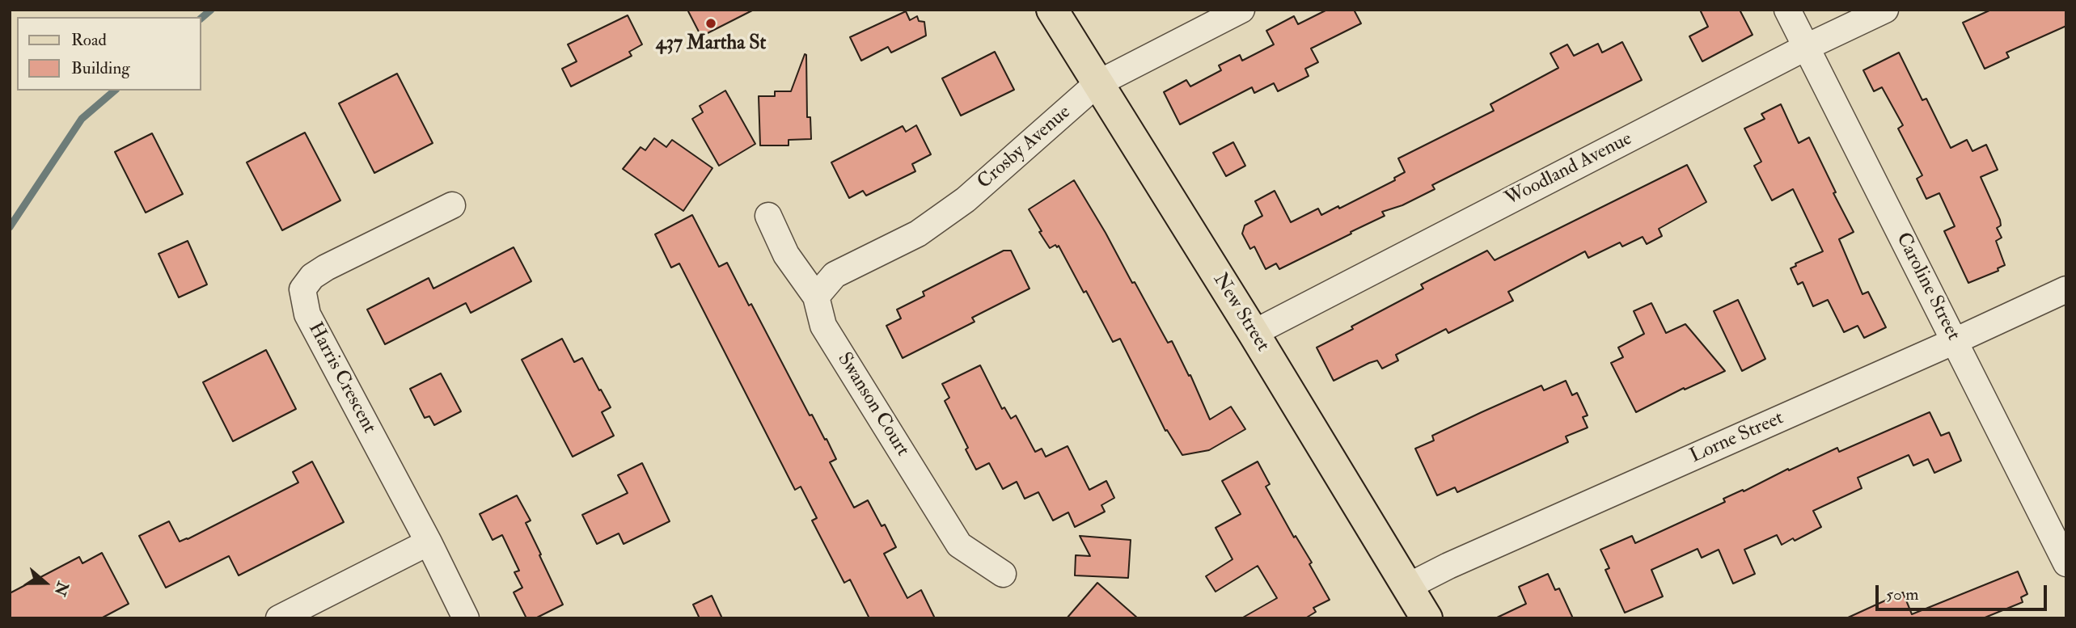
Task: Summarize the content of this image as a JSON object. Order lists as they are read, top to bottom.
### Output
{
  "streets": {
    "main road": ["New Street"],
    "street": [
      "Crosby Avenue",
      "Woodland Avenue",
      "Caroline Street",
      "Harris Crescent",
      "Swanson Court",
      "Lorne Street"
    ]
  },
  "crossings": [
    ["Crosby Avenue", "New Street"],
    ["Crosby Avenue", "Swanson Court"],
    ["Woodland Avenue", "Caroline Street"],
    ["Woodland Avenue", "New Street"],
    ["Caroline Street", "Lorne Street"],
    ["New Street", "Lorne Street"]
  ],
  "places": ["437 Martha St"],
  "legend": ["Road", "Building"],
  "scale_bar": "50 m",
  "north": "right"
}
